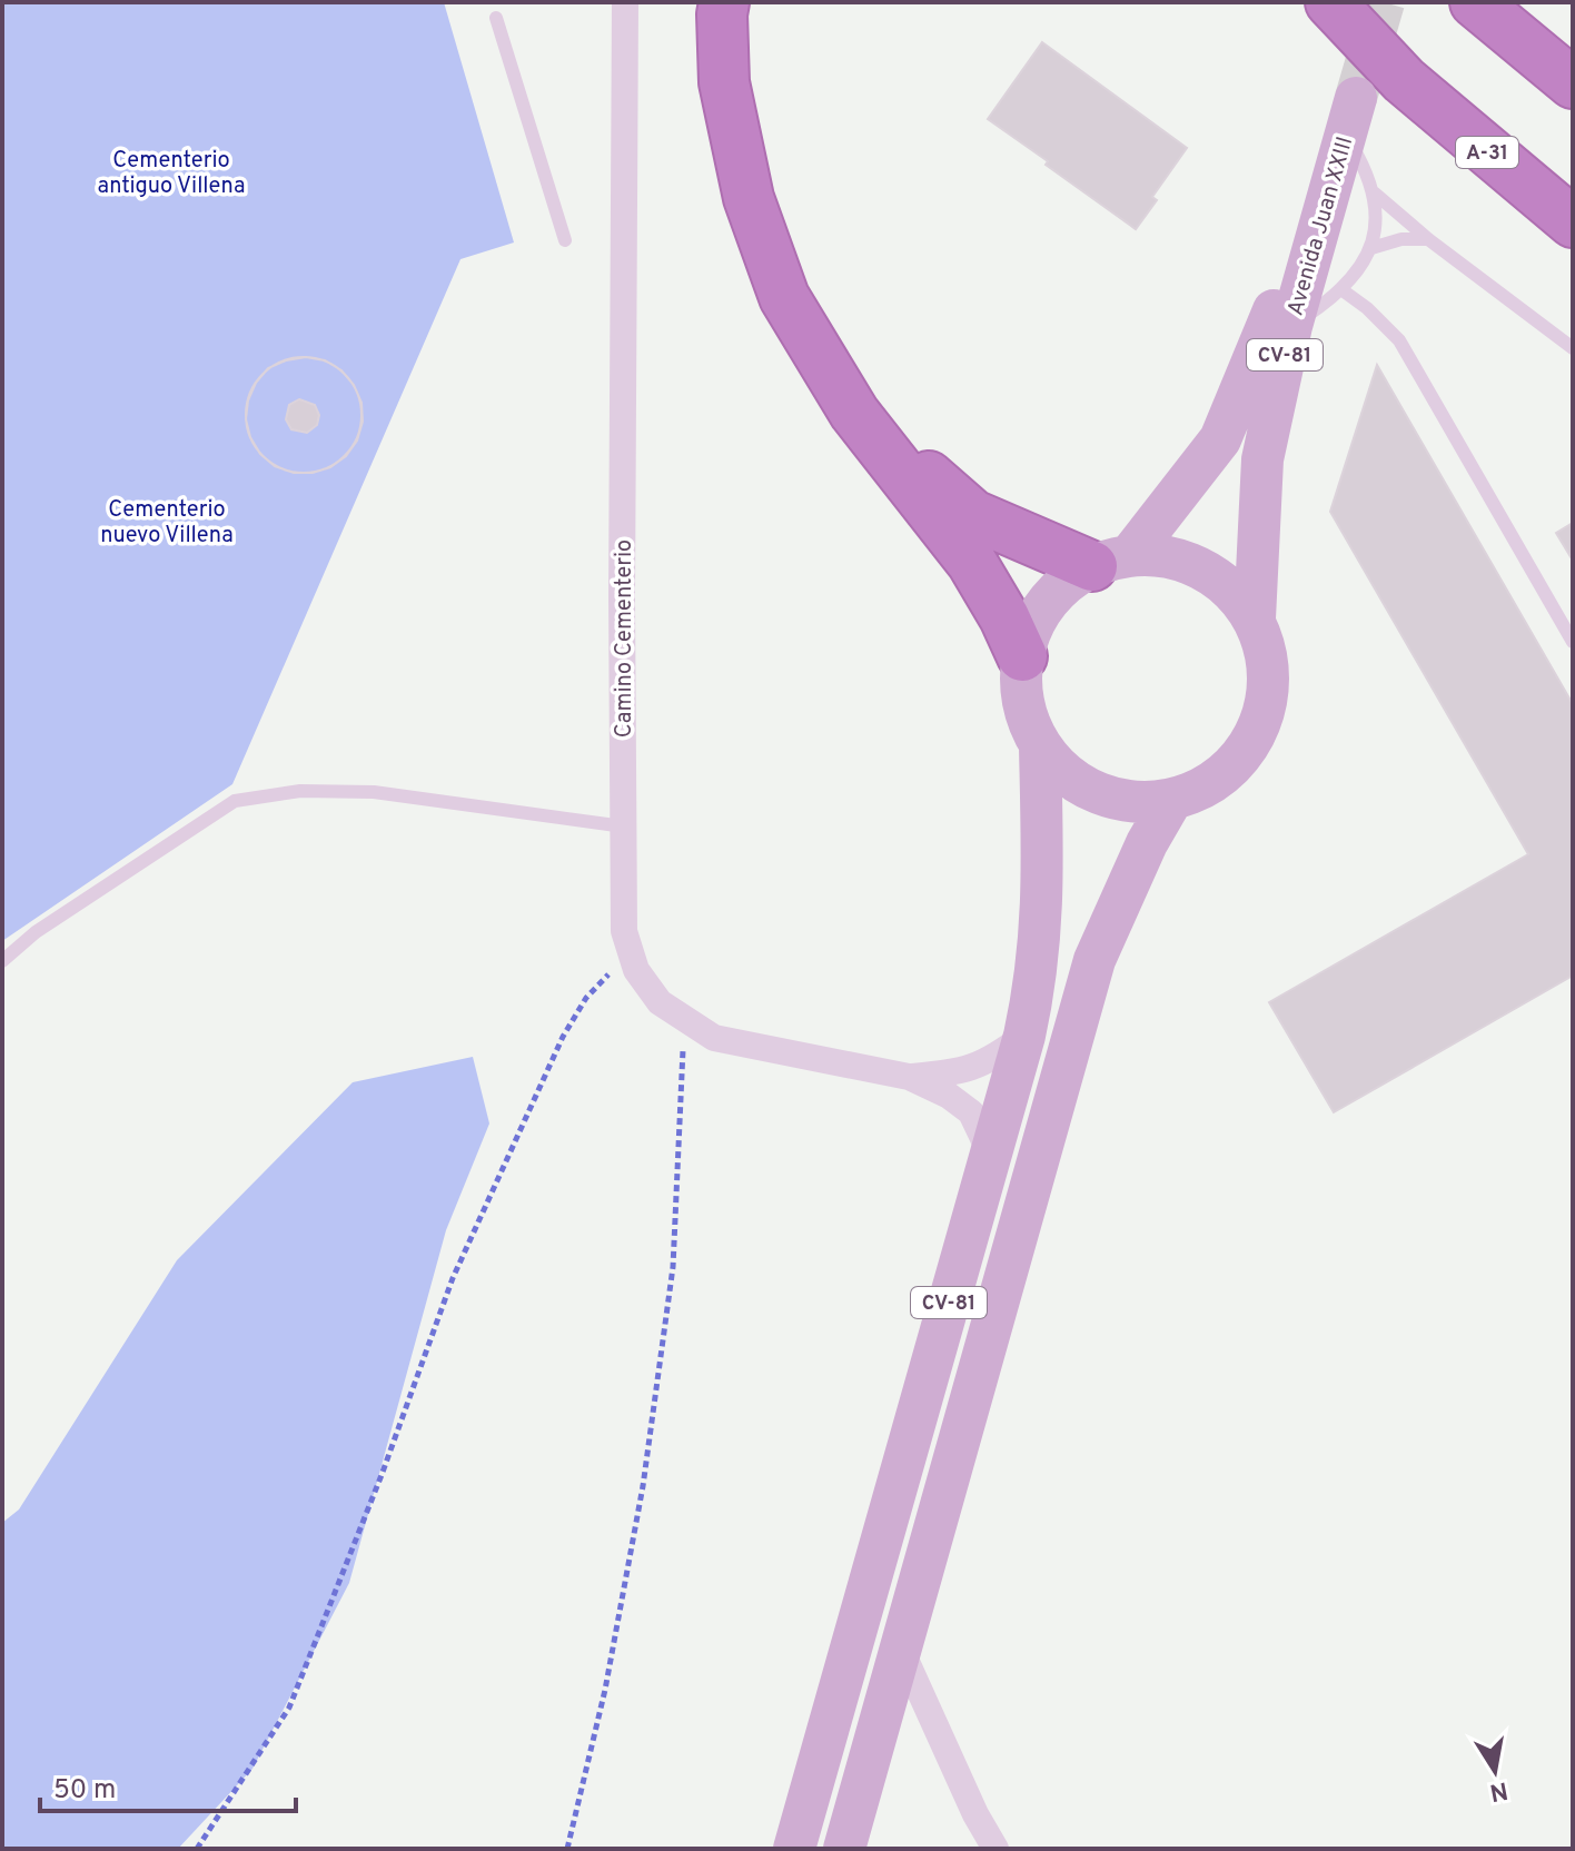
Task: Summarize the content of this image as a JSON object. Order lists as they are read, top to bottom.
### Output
{
  "streets": {
    "highway": ["A-31"],
    "main road": ["Avenida Juan XXIII", "CV-81"],
    "street": ["Camino Cementerio"]
  },
  "crossings": [
    ["Avenida Juan XXIII", "CV-81"],
    ["CV-81", "Camino Cementerio"]
  ],
  "parks": ["Cementerio antiguo Villena", "Cementerio nuevo Villena"],
  "scale_bar": "50 m",
  "north": "bottom"
}
